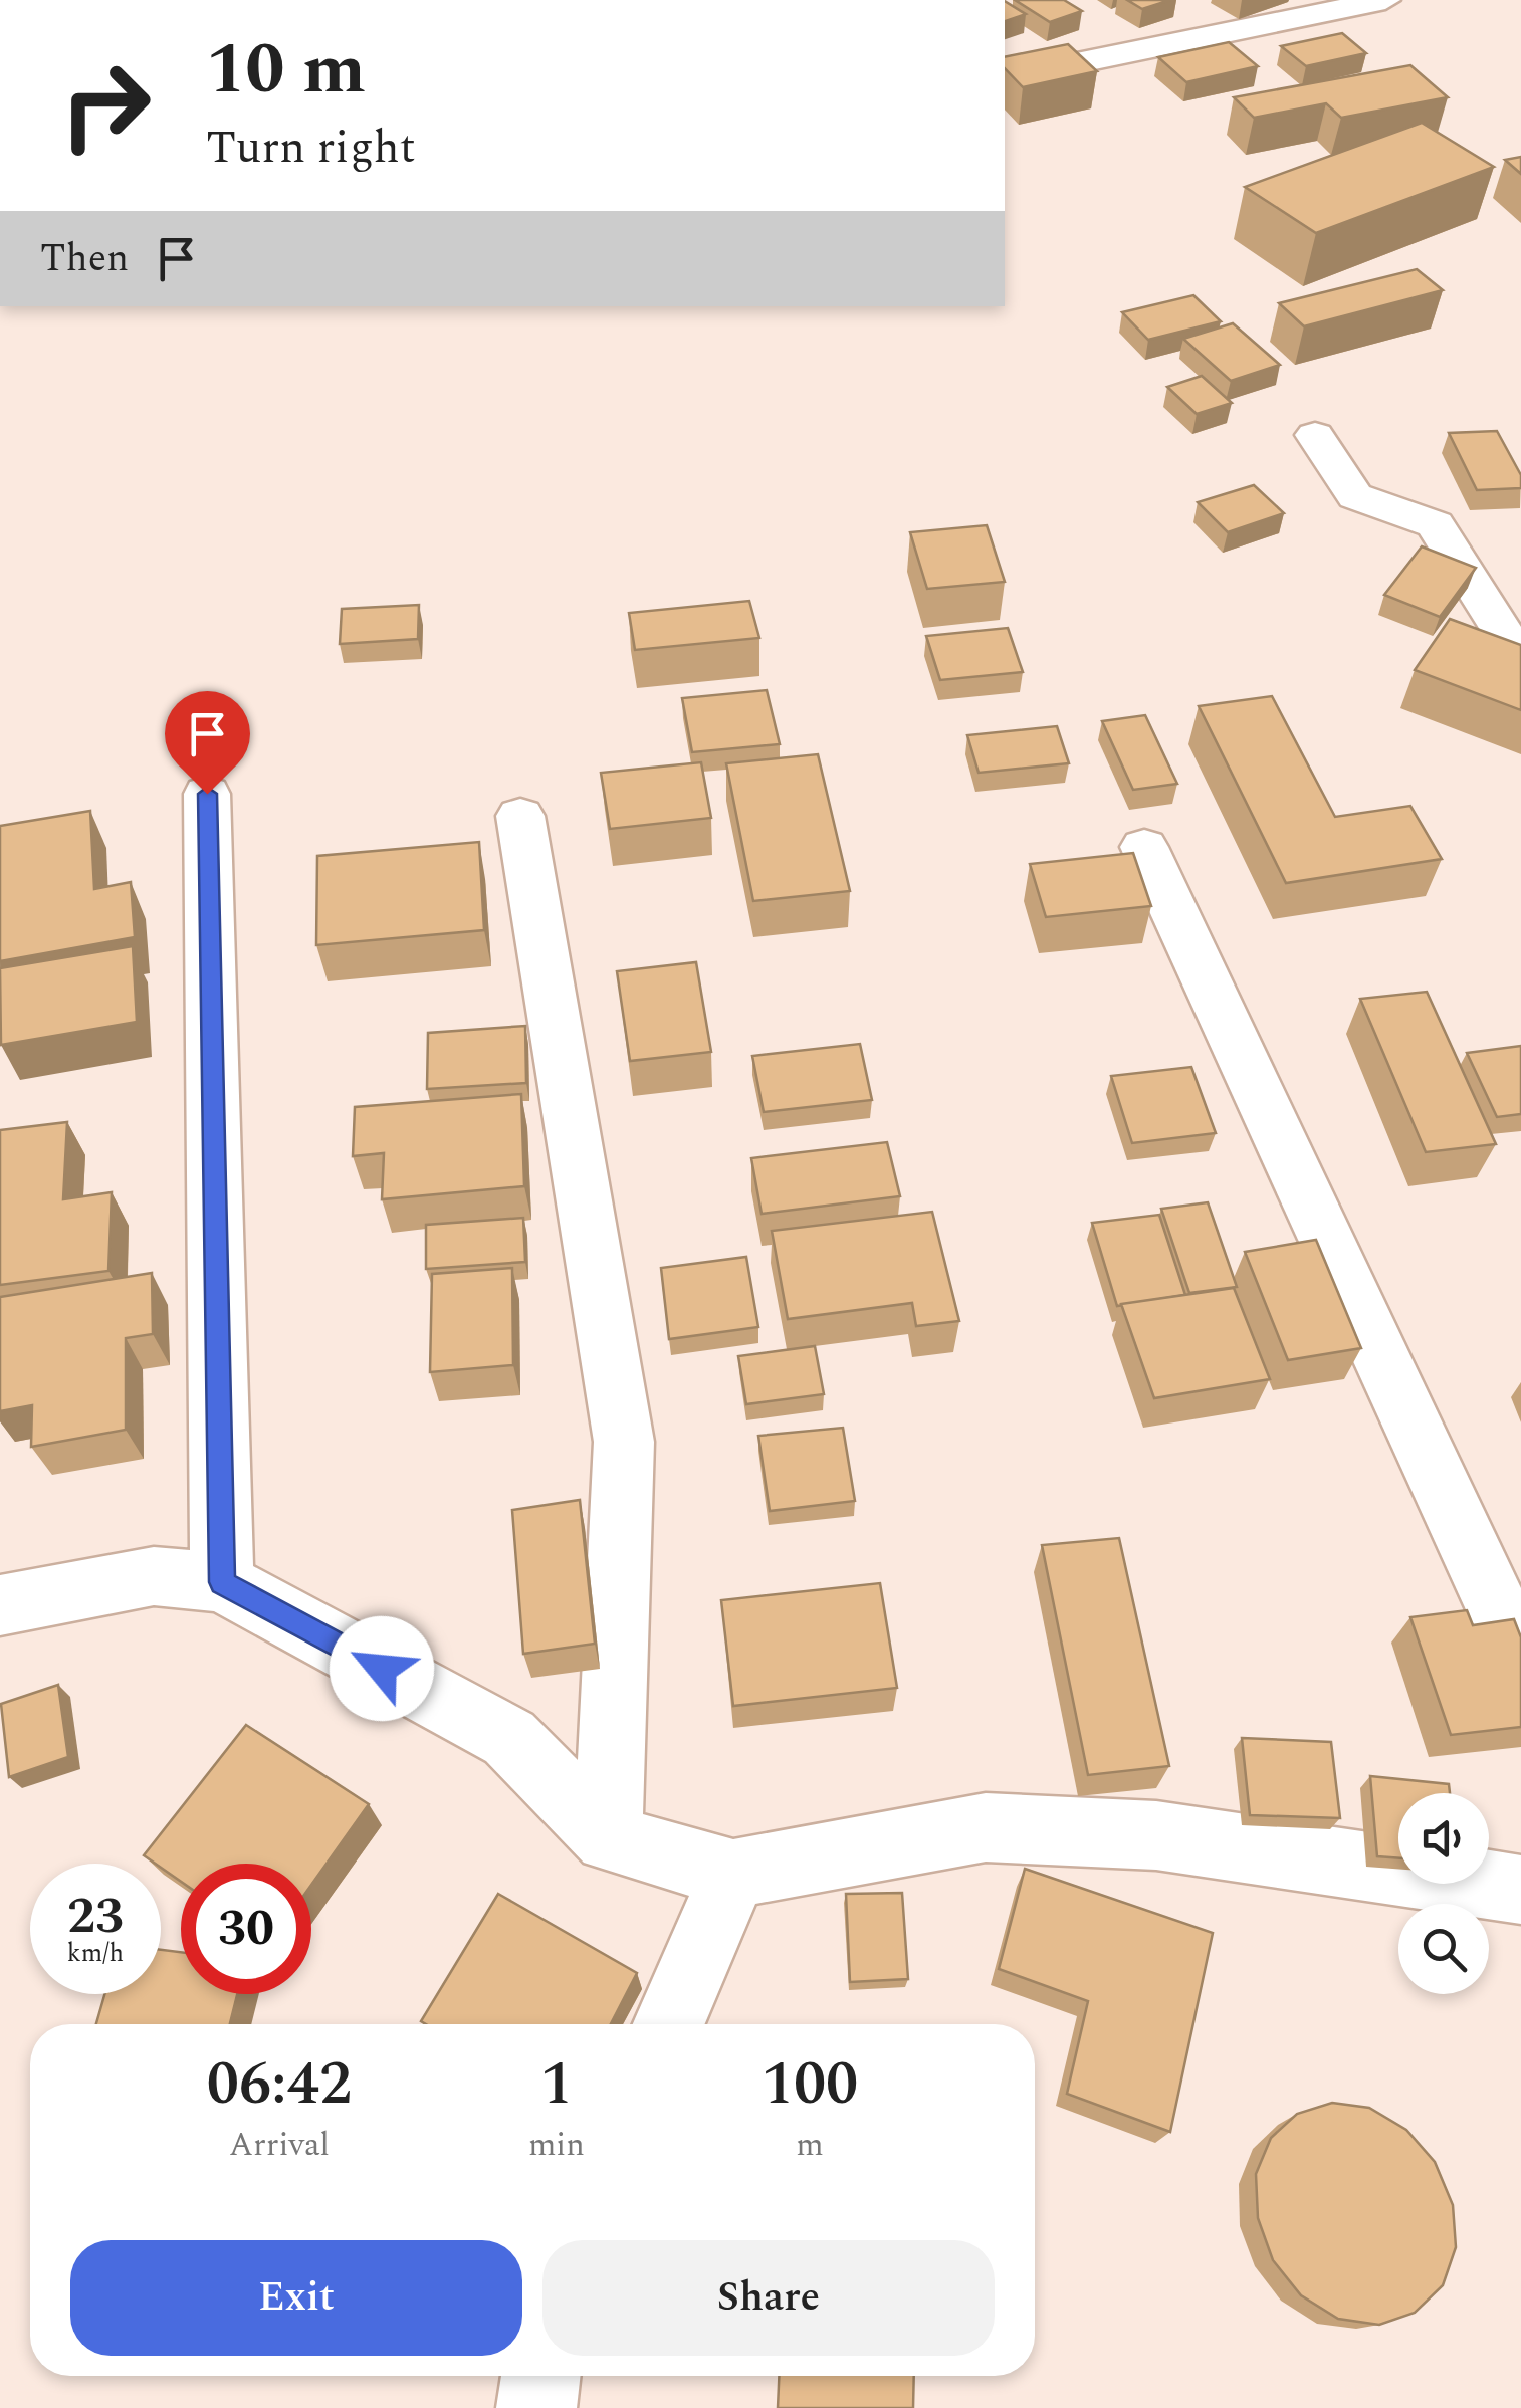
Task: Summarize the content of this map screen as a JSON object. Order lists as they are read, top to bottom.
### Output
{
  "page": {
    "turn": ["10 m", "Turn right"],
    "then": "Then",
    "speed": "23 km/h",
    "limit": "30",
    "eta": [
      "06:42",
      "Arrival",
      "1",
      "min",
      "100",
      "m"
    ],
    "buttons": ["Exit", "Share"]
  }
}
